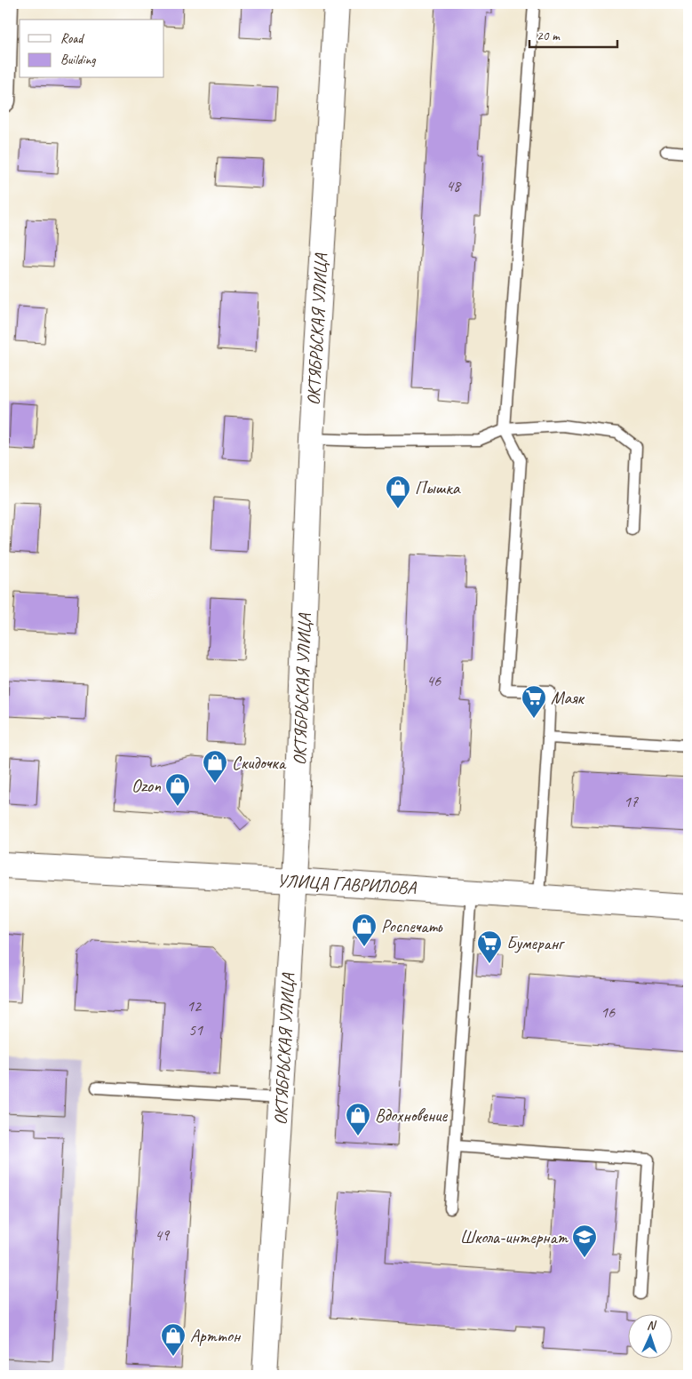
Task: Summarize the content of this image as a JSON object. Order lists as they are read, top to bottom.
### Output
{
  "streets": {
    "street": ["ОКТЯБРЬСКАЯ УЛИЦА", "УЛИЦА ГАВРИЛОВА"]
  },
  "crossings": [
    ["ОКТЯБРЬСКАЯ УЛИЦА", "УЛИЦА ГАВРИЛОВА"]
  ],
  "places": {
    "shop": [
      "Пышка",
      "Скидочка",
      "Ozon",
      "Роспечать",
      "Вдохновение",
      "Арттон"
    ],
    "supermarket": ["Маяк", "Бумеранг"],
    "school or university": ["Школа-интернат"]
  },
  "house_numbers": [
    "48",
    "46",
    "17",
    "12",
    "16",
    "51",
    "49"
  ],
  "legend": ["Road", "Building"],
  "scale_bar": "20 m",
  "north": "top"
}
